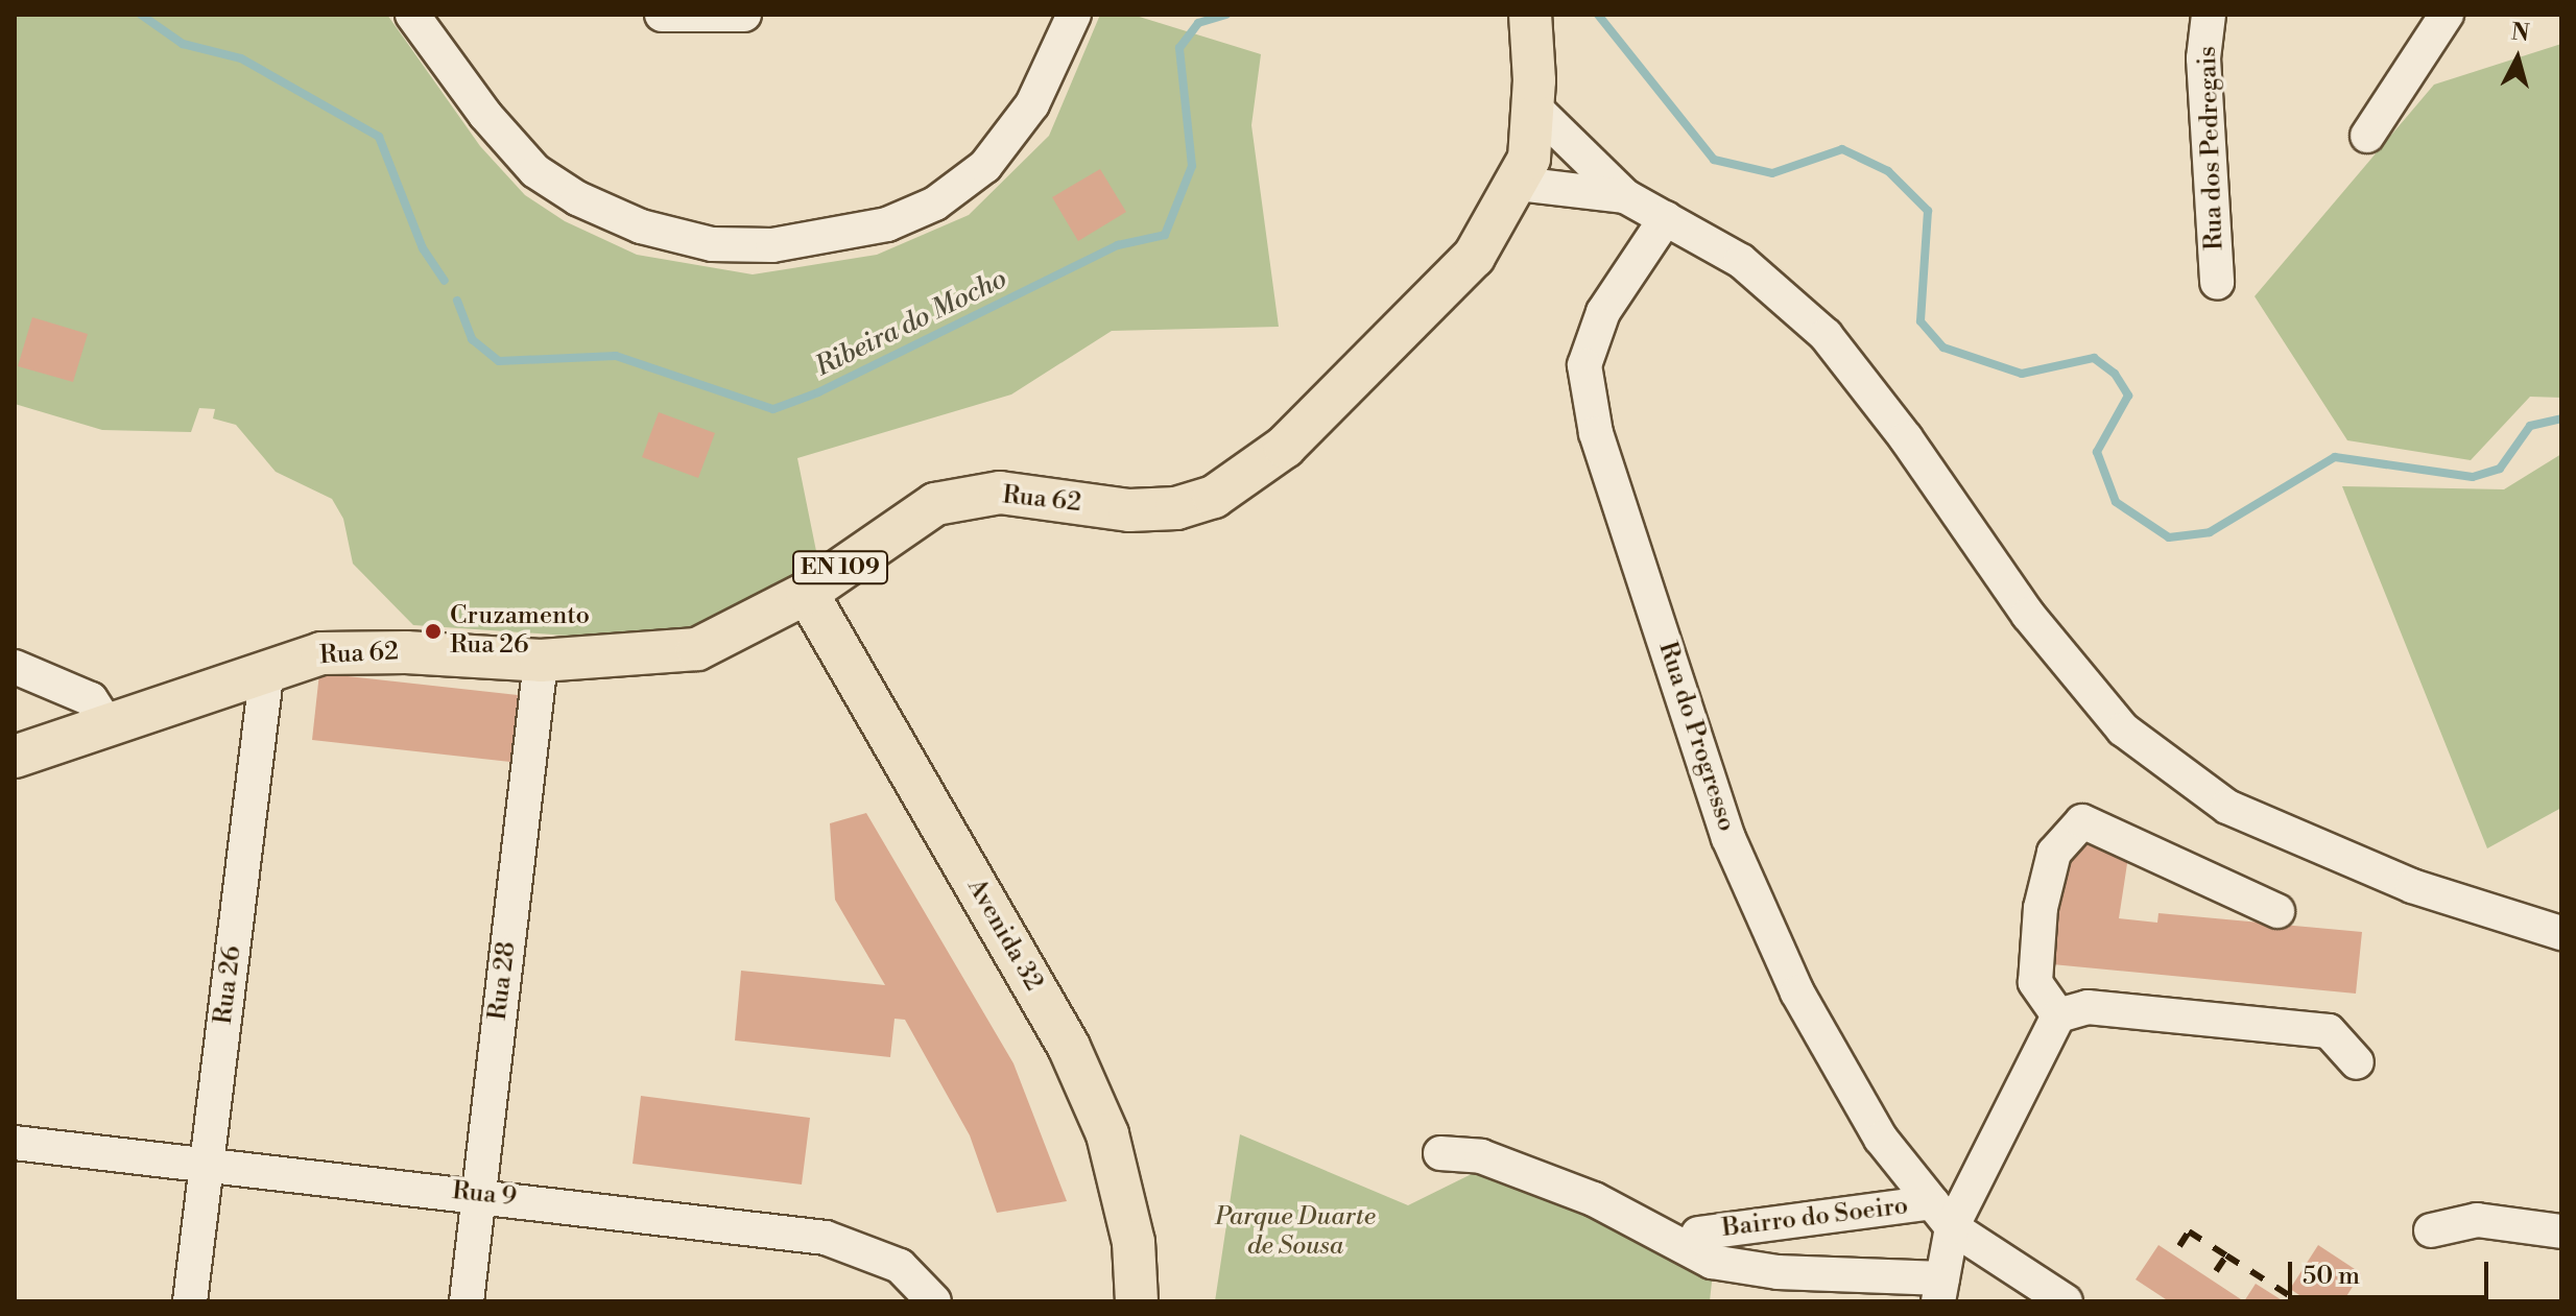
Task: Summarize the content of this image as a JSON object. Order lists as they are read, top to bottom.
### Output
{
  "streets": {
    "main road": ["Rua 62", "EN 109", "Avenida 32"],
    "street": [
      "Rua dos Pedregais",
      "Rua do Progresso",
      "Rua 28",
      "Rua 26",
      "Rua 9",
      "Bairro do Soeiro"
    ]
  },
  "crossings": [
    ["Rua 62", "Avenida 32"],
    ["Rua 62", "Rua 28"],
    ["Rua 62", "Rua 26"],
    ["Rua do Progresso", "Bairro do Soeiro"],
    ["Rua 28", "Rua 9"],
    ["Rua 26", "Rua 9"]
  ],
  "water": ["Ribeira do Mocho"],
  "parks": ["Parque Duarte de Sousa"],
  "places": ["Cruzamento Rua 26"],
  "scale_bar": "50 m",
  "north": "top"
}
